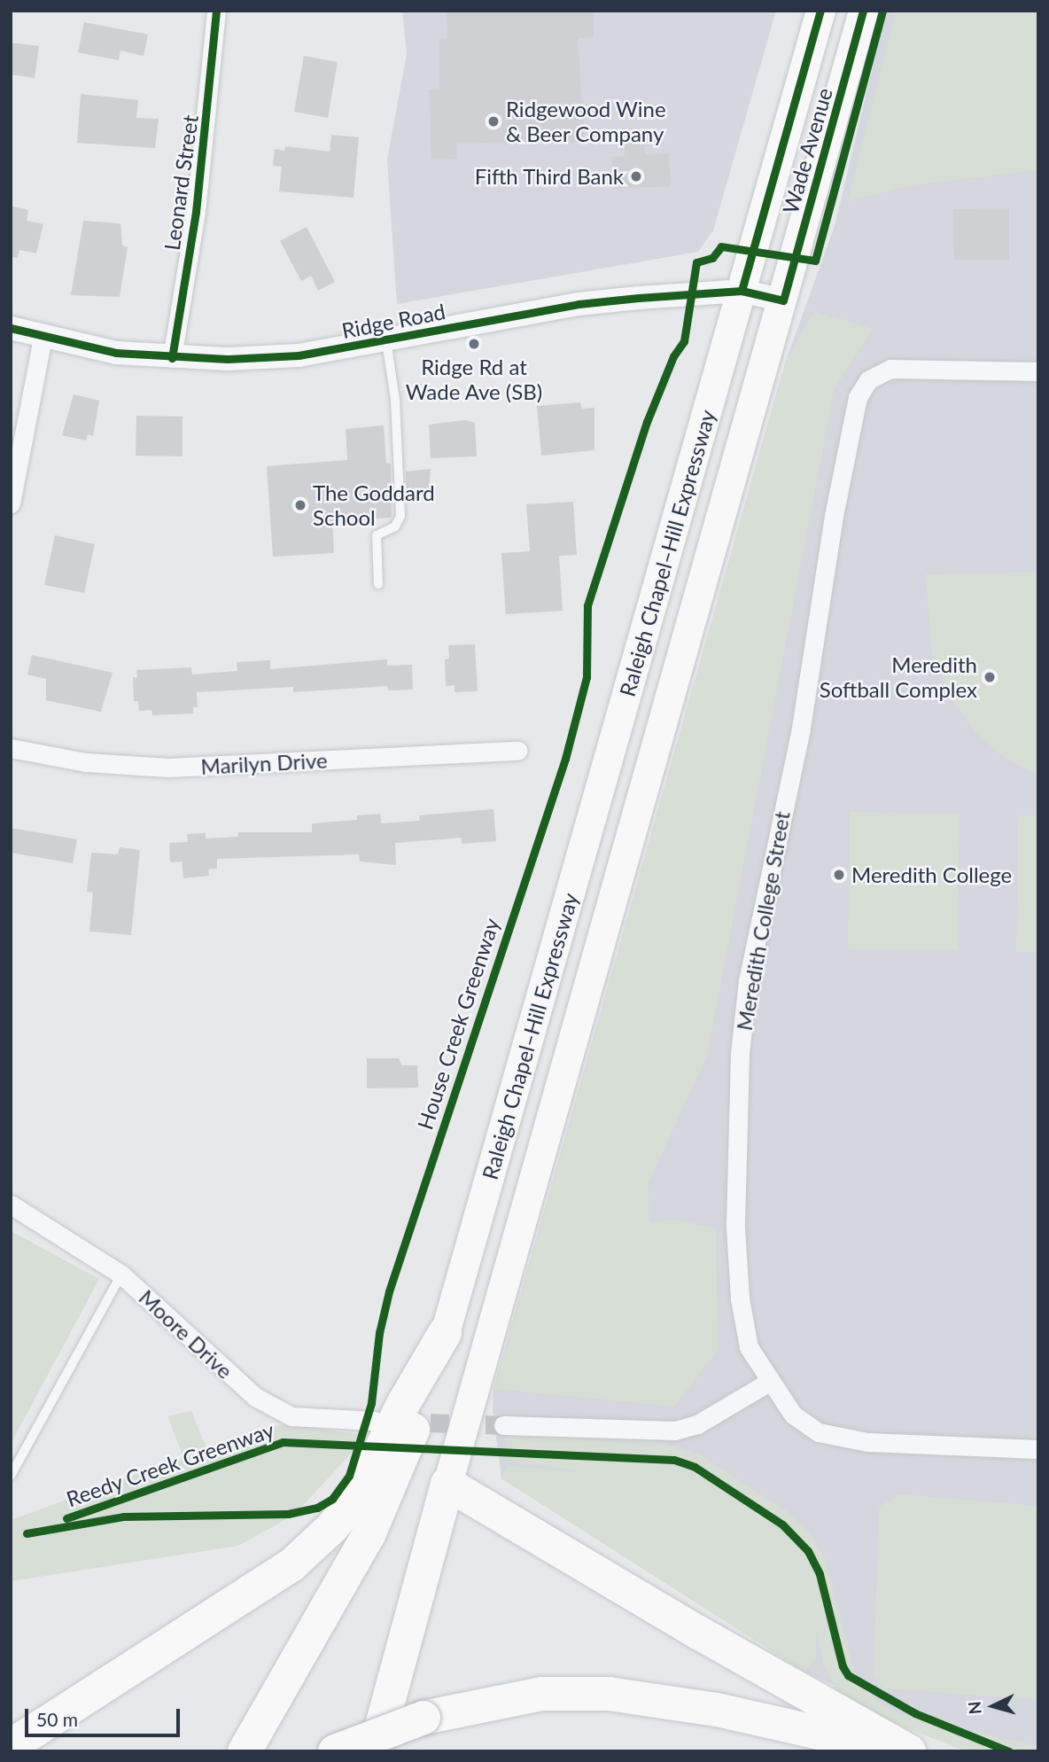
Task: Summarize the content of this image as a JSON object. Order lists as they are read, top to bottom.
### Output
{
  "streets": {
    "highway": ["Raleigh Chapel–Hill Expressway"],
    "main road": ["Wade Avenue"],
    "street": [
      "Leonard Street",
      "Ridge Road",
      "Marilyn Drive",
      "Meredith College Street",
      "Moore Drive"
    ],
    "cycle path": ["House Creek Greenway", "Reedy Creek Greenway"]
  },
  "crossings": [
    ["Wade Avenue", "Ridge Road"],
    ["Wade Avenue", "Raleigh Chapel–Hill Expressway"],
    ["Leonard Street", "Ridge Road"],
    ["Ridge Road", "Raleigh Chapel–Hill Expressway"]
  ],
  "places": [
    "Ridgewood Wine & Beer Company",
    "Fifth Third Bank",
    "Ridge Rd at Wade Ave (SB)",
    "The Goddard School",
    "Meredith Softball Complex",
    "Meredith College"
  ],
  "scale_bar": "50 m",
  "north": "left"
}
